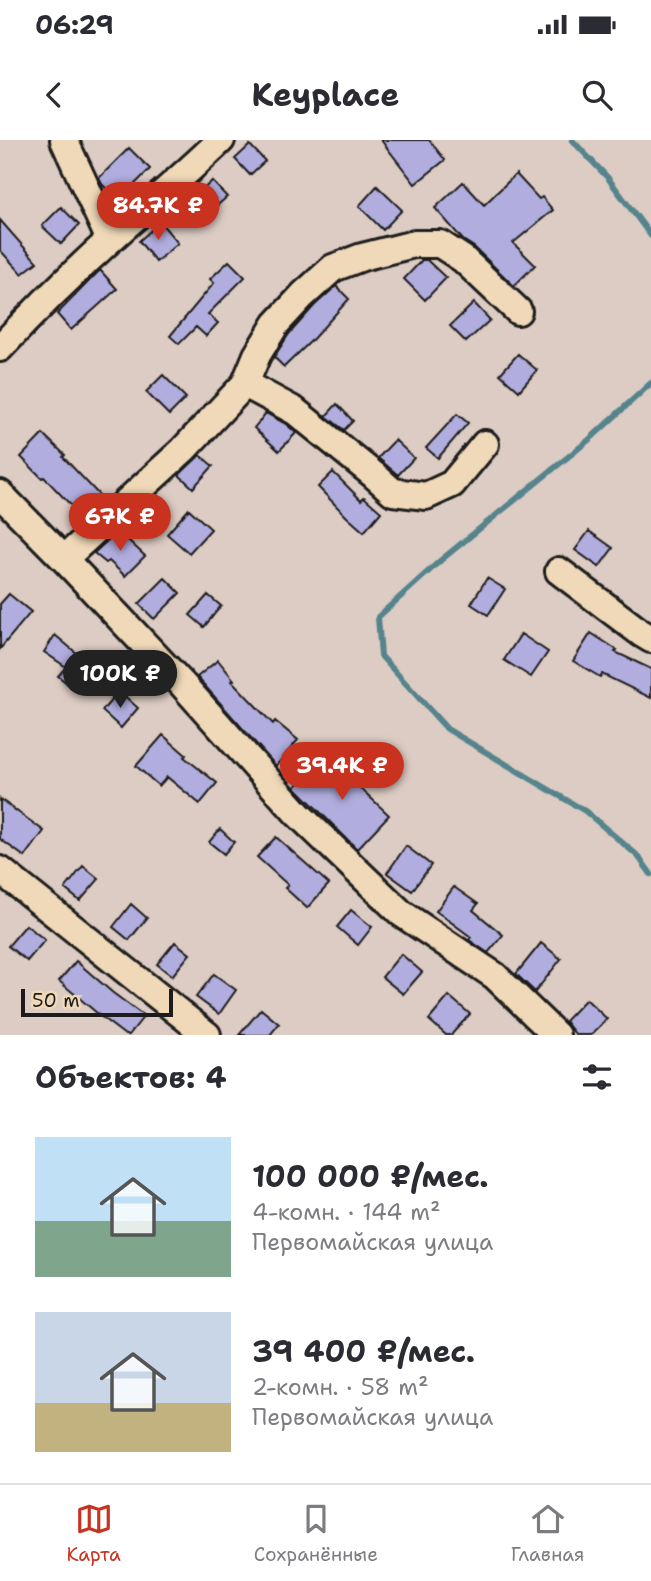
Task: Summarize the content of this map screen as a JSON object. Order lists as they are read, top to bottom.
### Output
{
  "scale_bar": "50 m",
  "page": {
    "status": "06:29",
    "header": "Keyplace",
    "price": [
      "84.7K ₽",
      "67K ₽",
      "100K ₽",
      "39.4K ₽"
    ],
    "scale": "50 m",
    "heading": "Объектов: 4",
    "list": [
      {
        "name": "100 000 ₽/мес.",
        "note": "4-комн. · 144 m² · Первомайская улица"
      },
      {
        "name": "39 400 ₽/мес.",
        "note": "2-комн. · 58 m² · Первомайская улица"
      }
    ],
    "tabs": ["Карта", "Сохранённые", "Главная"]
  }
}
